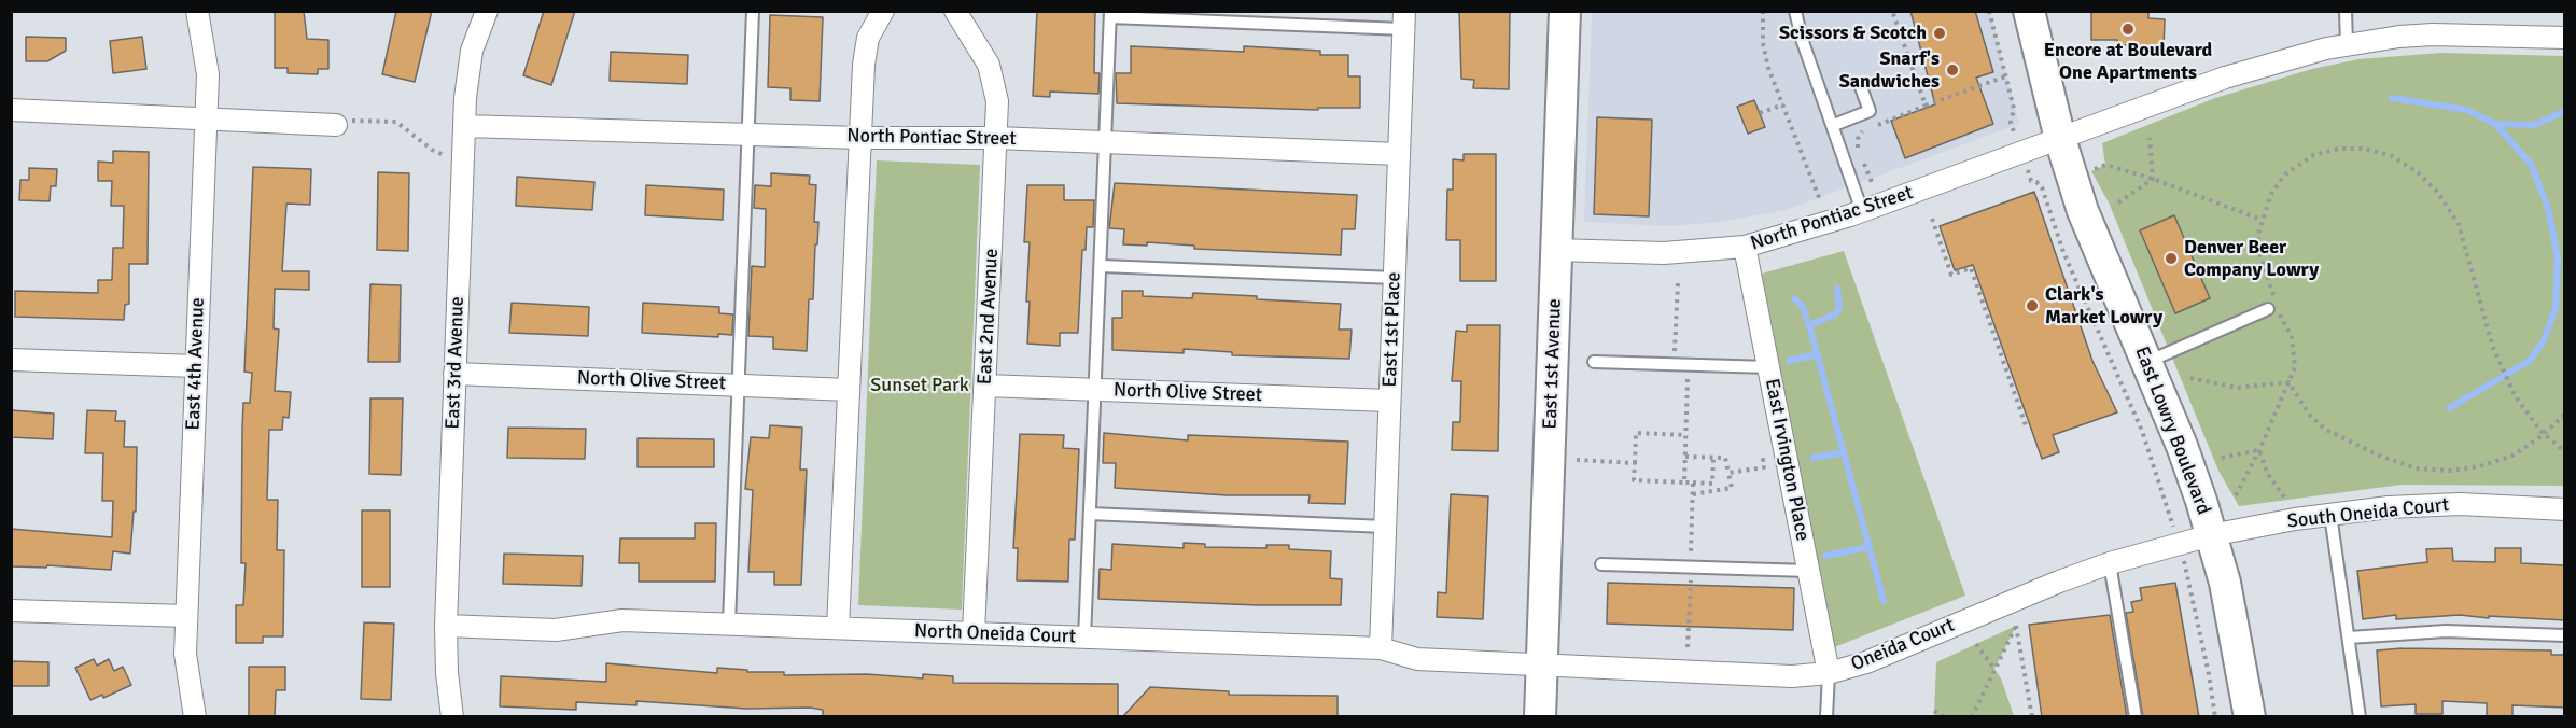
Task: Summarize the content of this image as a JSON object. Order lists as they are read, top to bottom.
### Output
{
  "streets": {
    "street": [
      "North Pontiac Street",
      "East 2nd Avenue",
      "East 1st Place",
      "East 3rd Avenue",
      "East 4th Avenue",
      "East 1st Avenue",
      "North Olive Street",
      "East Lowry Boulevard",
      "East Irvington Place",
      "South Oneida Court",
      "North Oneida Court",
      "Oneida Court"
    ]
  },
  "crossings": [
    ["North Pontiac Street", "East 2nd Avenue"],
    ["North Pontiac Street", "East 1st Place"],
    ["North Pontiac Street", "East 3rd Avenue"],
    ["North Pontiac Street", "East 1st Avenue"],
    ["North Pontiac Street", "East Lowry Boulevard"],
    ["North Pontiac Street", "East Irvington Place"],
    ["East 2nd Avenue", "North Olive Street"],
    ["East 2nd Avenue", "North Oneida Court"],
    ["East 1st Place", "North Olive Street"],
    ["East 1st Place", "North Oneida Court"],
    ["East 3rd Avenue", "North Olive Street"],
    ["East 3rd Avenue", "North Oneida Court"],
    ["East 1st Avenue", "North Oneida Court"],
    ["East 1st Avenue", "Oneida Court"],
    ["East Lowry Boulevard", "South Oneida Court"],
    ["East Lowry Boulevard", "Oneida Court"],
    ["East Irvington Place", "Oneida Court"],
    ["South Oneida Court", "Oneida Court"],
    ["North Oneida Court", "Oneida Court"]
  ],
  "parks": ["Sunset Park"],
  "places": [
    "Encore at Boulevard One Apartments",
    "Scissors & Scotch",
    "Snarf's Sandwiches",
    "Denver Beer Company Lowry",
    "Clark's Market Lowry"
  ]
}
